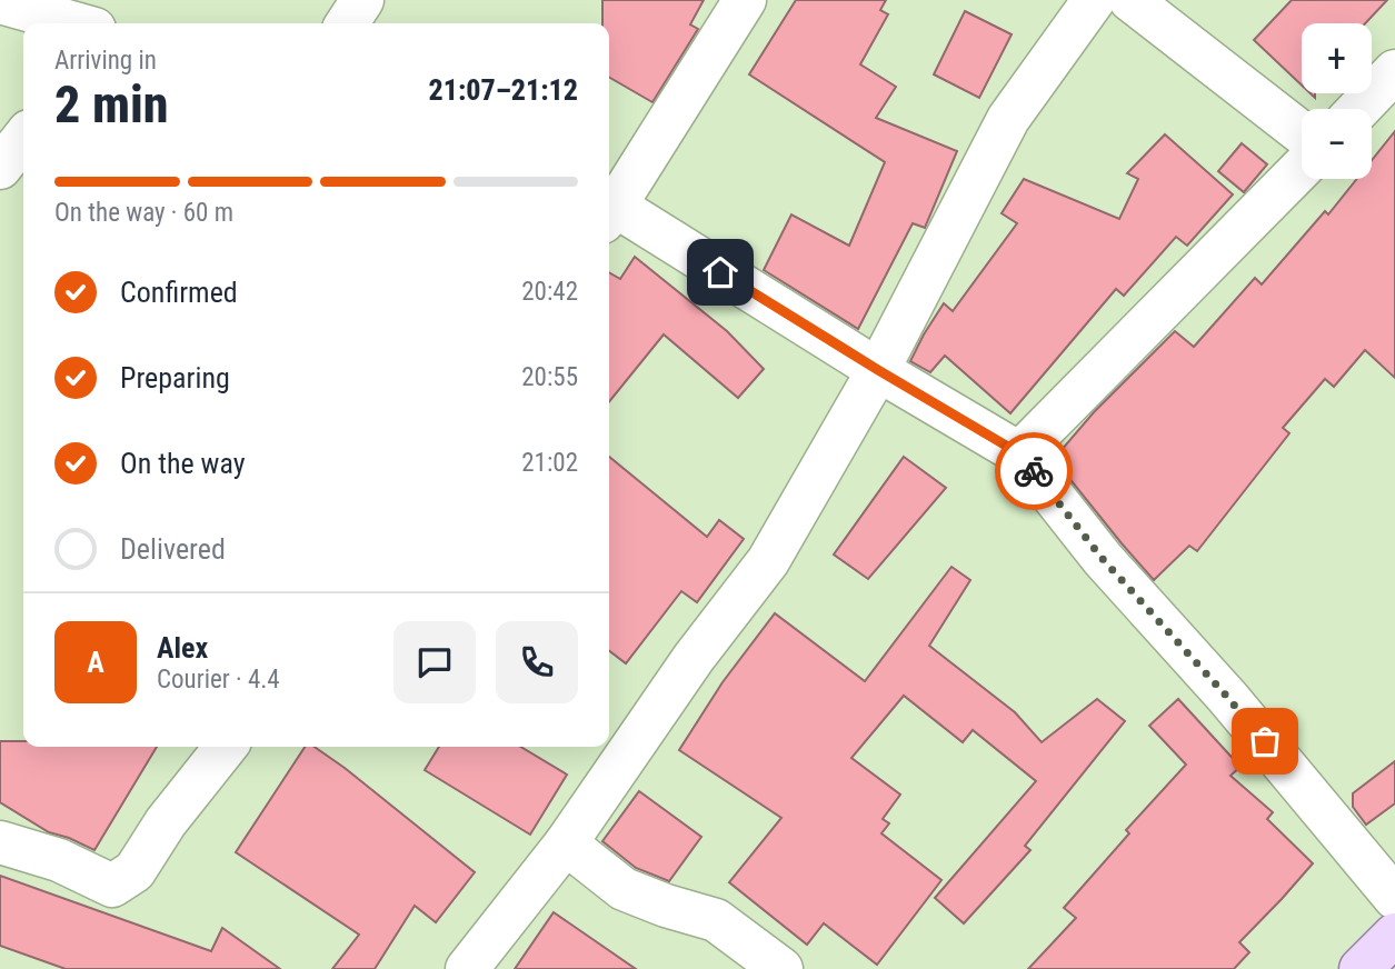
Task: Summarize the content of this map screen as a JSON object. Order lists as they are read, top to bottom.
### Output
{
  "page": {
    "map_buttons": ["+", "−"],
    "heading": ["2 min", "Arriving in", "21:07–21:12"],
    "panel": ["Alex", "Courier · 4.4"],
    "bar": "On the way · 60 m",
    "list": [
      ["Confirmed", "20:42"],
      ["Preparing", "20:55"],
      ["On the way", "21:02"],
      "Delivered"
    ],
    "round": "A"
  }
}
